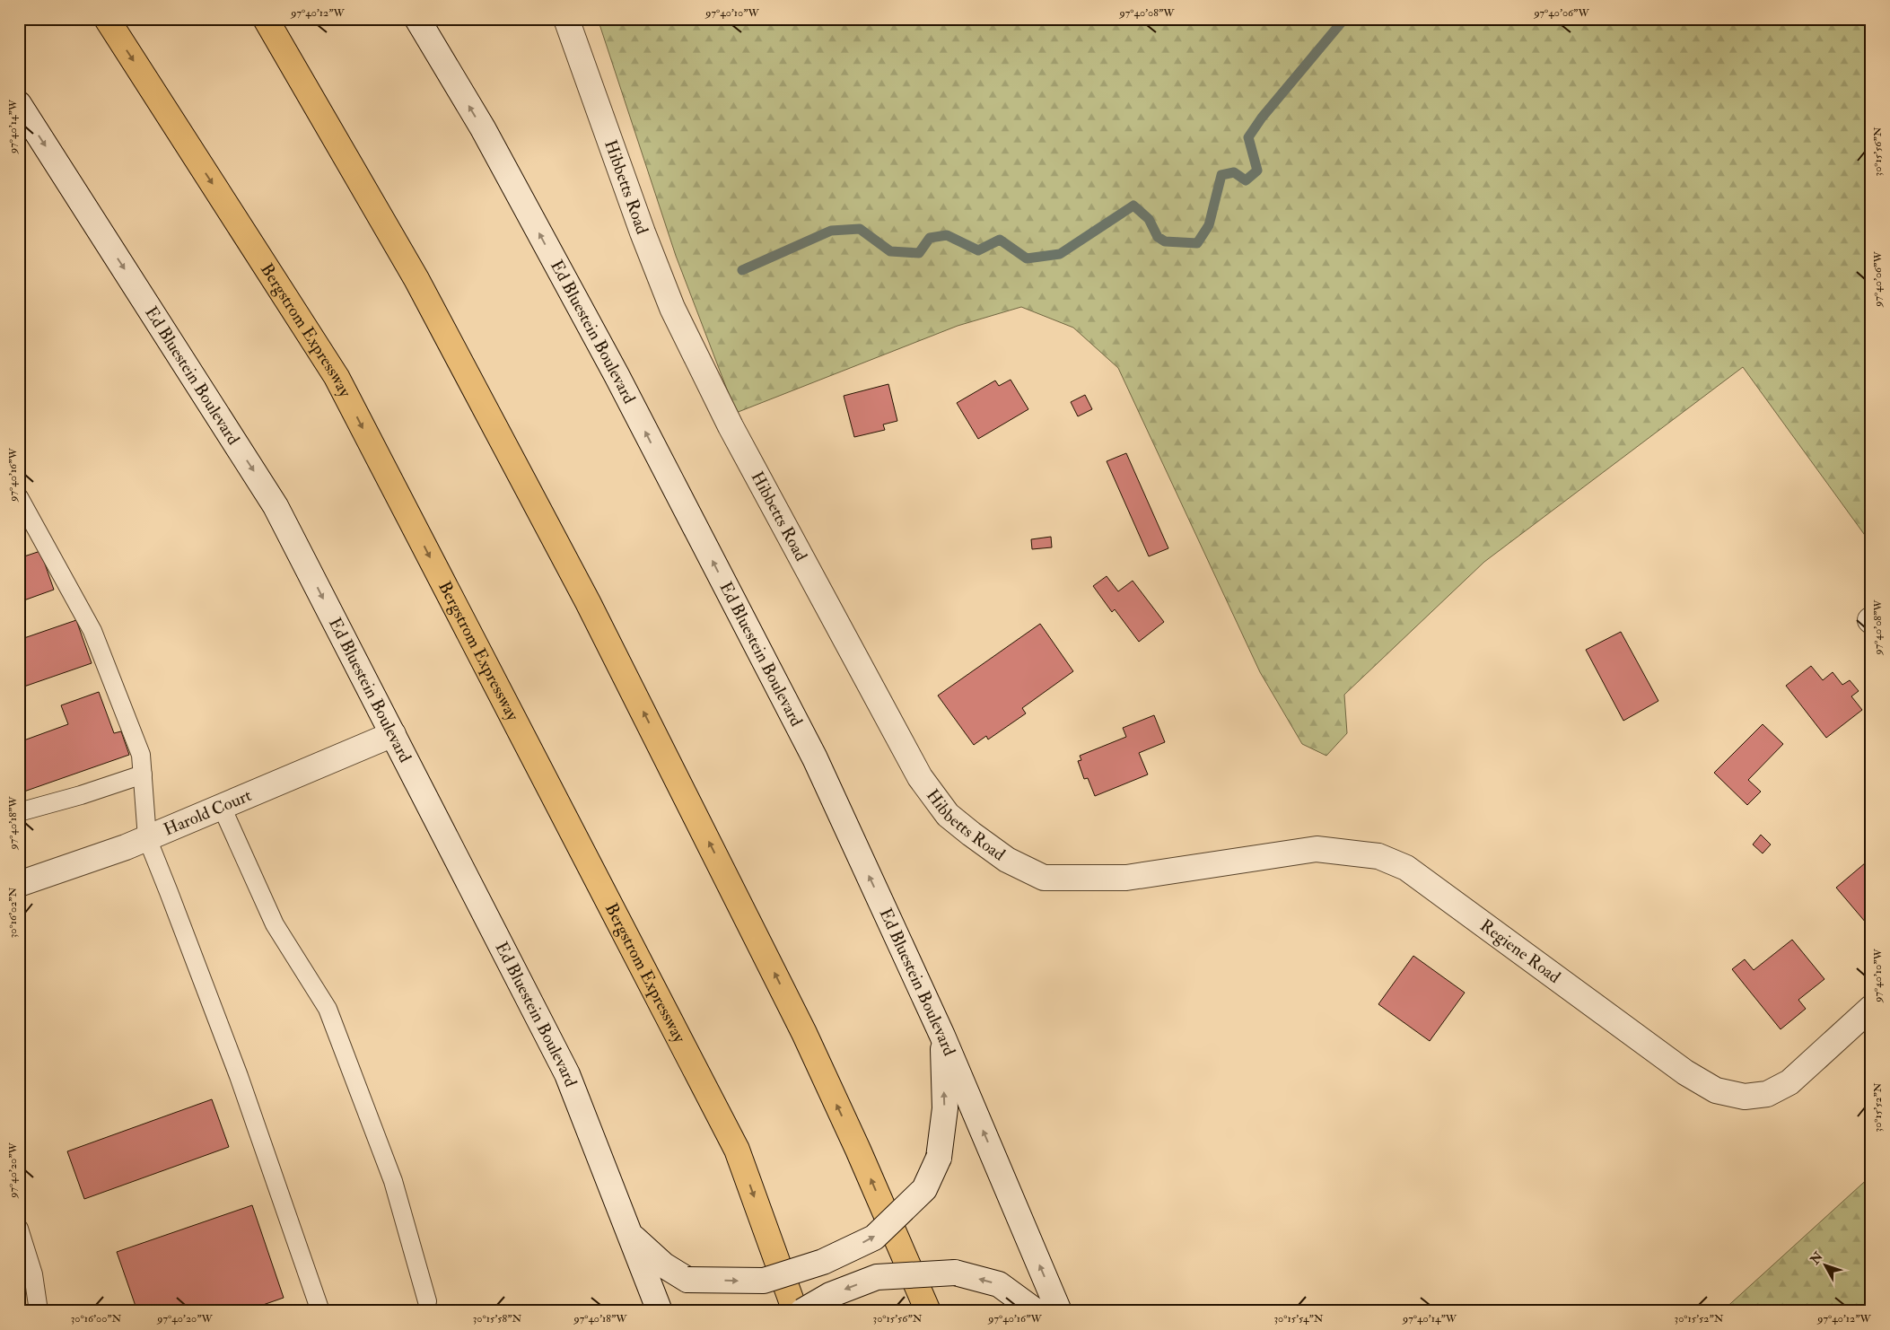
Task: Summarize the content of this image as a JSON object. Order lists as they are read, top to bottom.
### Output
{
  "streets": {
    "highway": ["Bergstrom Expressway"],
    "main road": [
      "Hibbetts Road",
      "Ed Bluestein Boulevard",
      "Harold Court",
      "Regiene Road"
    ]
  },
  "crossings": [
    ["Hibbetts Road", "Regiene Road"],
    ["Ed Bluestein Boulevard", "Harold Court"]
  ],
  "north": "top left",
  "coordinates": [
    "97°40'12\"W",
    "97°40'10\"W",
    "97°40'08\"W",
    "97°40'06\"W",
    "97°40'14\"W",
    "30°15'56\"N",
    "97°40'16\"W",
    "97°40'18\"W",
    "30°16'02\"N",
    "30°15'52\"N",
    "97°40'20\"W",
    "30°16'00\"N",
    "30°15'58\"N",
    "30°15'54\"N"
  ]
}
